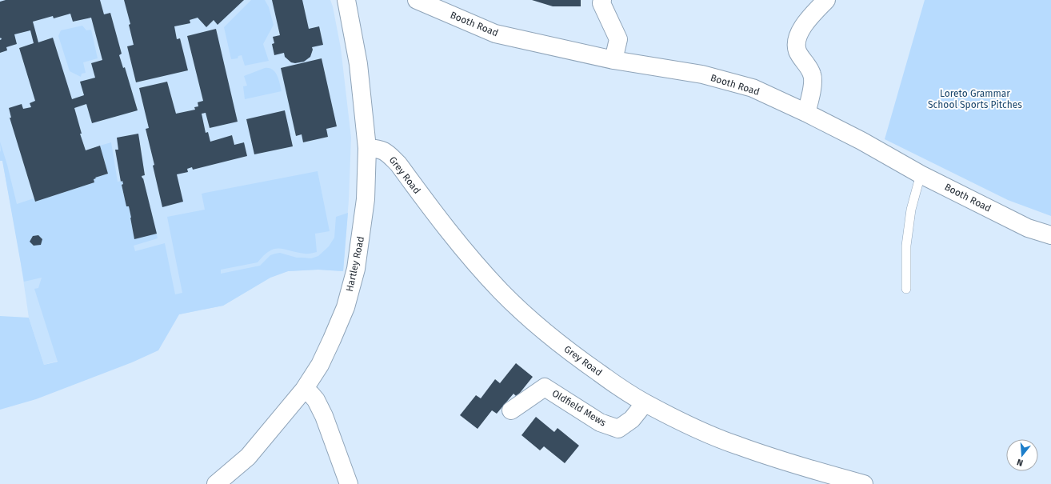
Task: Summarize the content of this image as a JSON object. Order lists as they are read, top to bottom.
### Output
{
  "streets": {
    "street": [
      "Booth Road",
      "Grey Road",
      "Hartley Road",
      "Oldfield Mews"
    ]
  },
  "crossings": [
    ["Grey Road", "Hartley Road"],
    ["Grey Road", "Oldfield Mews"]
  ],
  "parks": ["Loreto Grammar School Sports Pitches"],
  "north": "bottom"
}
